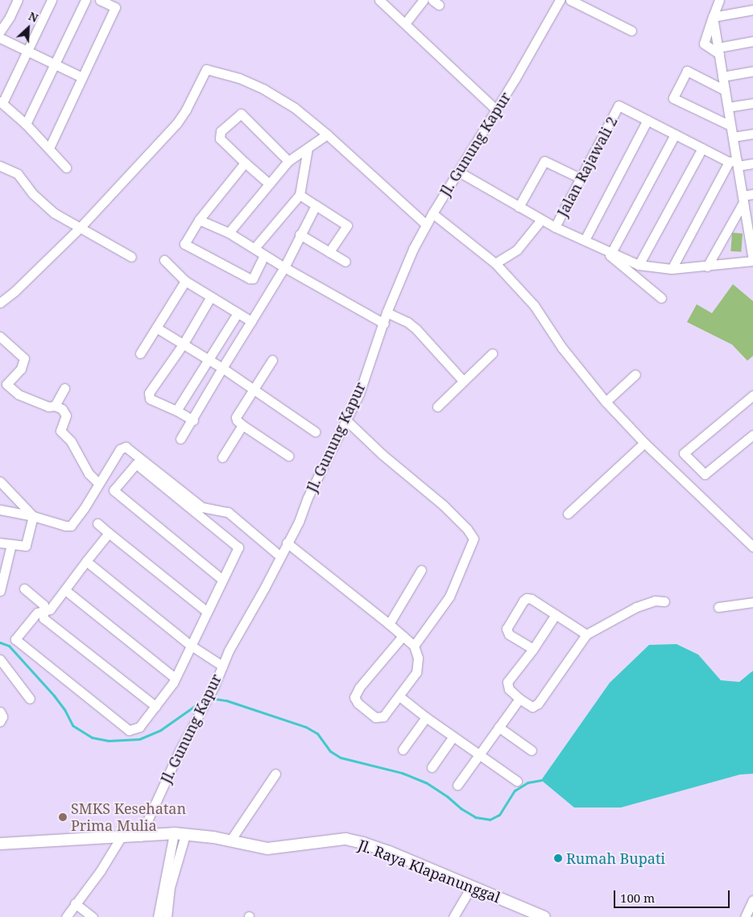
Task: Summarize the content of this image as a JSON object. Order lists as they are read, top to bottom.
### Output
{
  "streets": {
    "street": ["Jl. Gunung Kapur", "Jalan Rajawali 2", "Jl. Raya Klapanunggal"]
  },
  "crossings": [
    ["Jl. Gunung Kapur", "Jl. Raya Klapanunggal"]
  ],
  "places": ["SMKS Kesehatan Prima Mulia", "Rumah Bupati"],
  "scale_bar": "100 m",
  "north": "top right"
}
